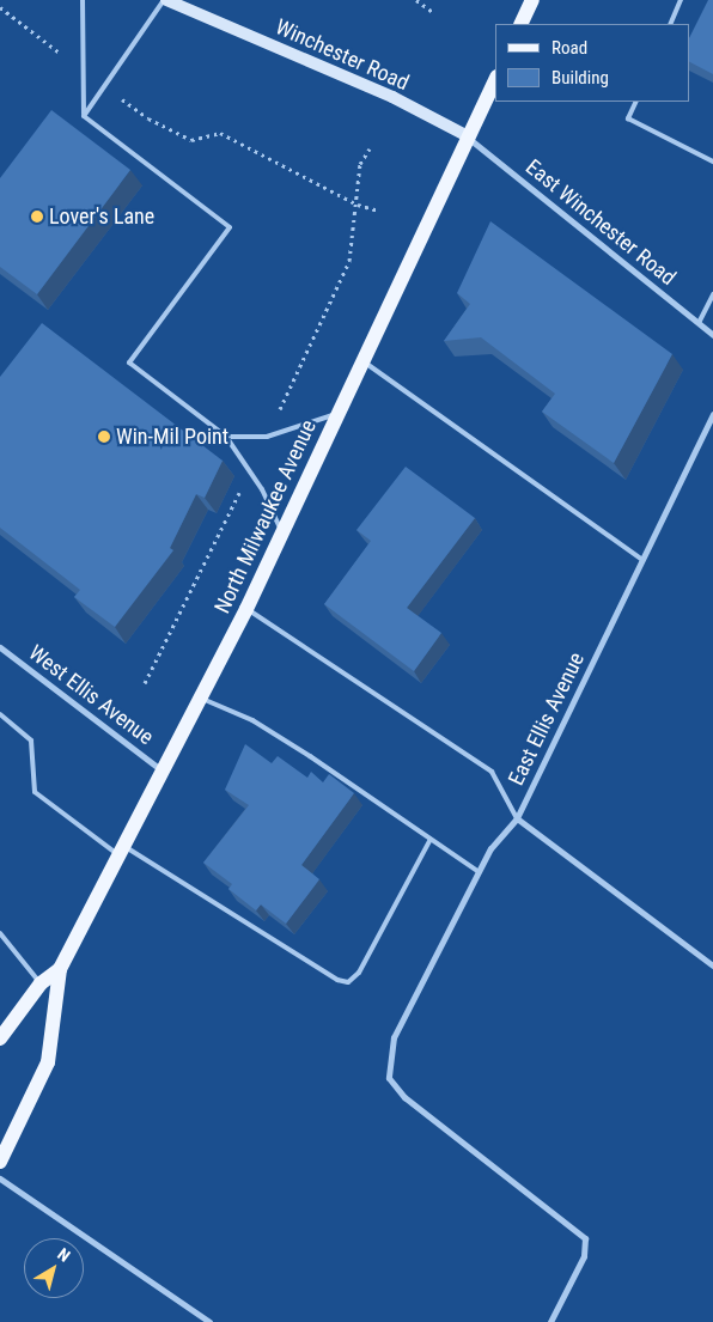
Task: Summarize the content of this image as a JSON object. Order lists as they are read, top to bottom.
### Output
{
  "streets": {
    "main road": ["Winchester Road", "North Milwaukee Avenue"],
    "street": ["East Winchester Road", "West Ellis Avenue", "East Ellis Avenue"]
  },
  "crossings": [
    ["Winchester Road", "East Winchester Road"],
    ["Winchester Road", "North Milwaukee Avenue"],
    ["East Winchester Road", "North Milwaukee Avenue"],
    ["North Milwaukee Avenue", "West Ellis Avenue"]
  ],
  "places": ["Lover's Lane", "Win-Mil Point"],
  "legend": ["Road", "Building"],
  "north": "top right"
}
